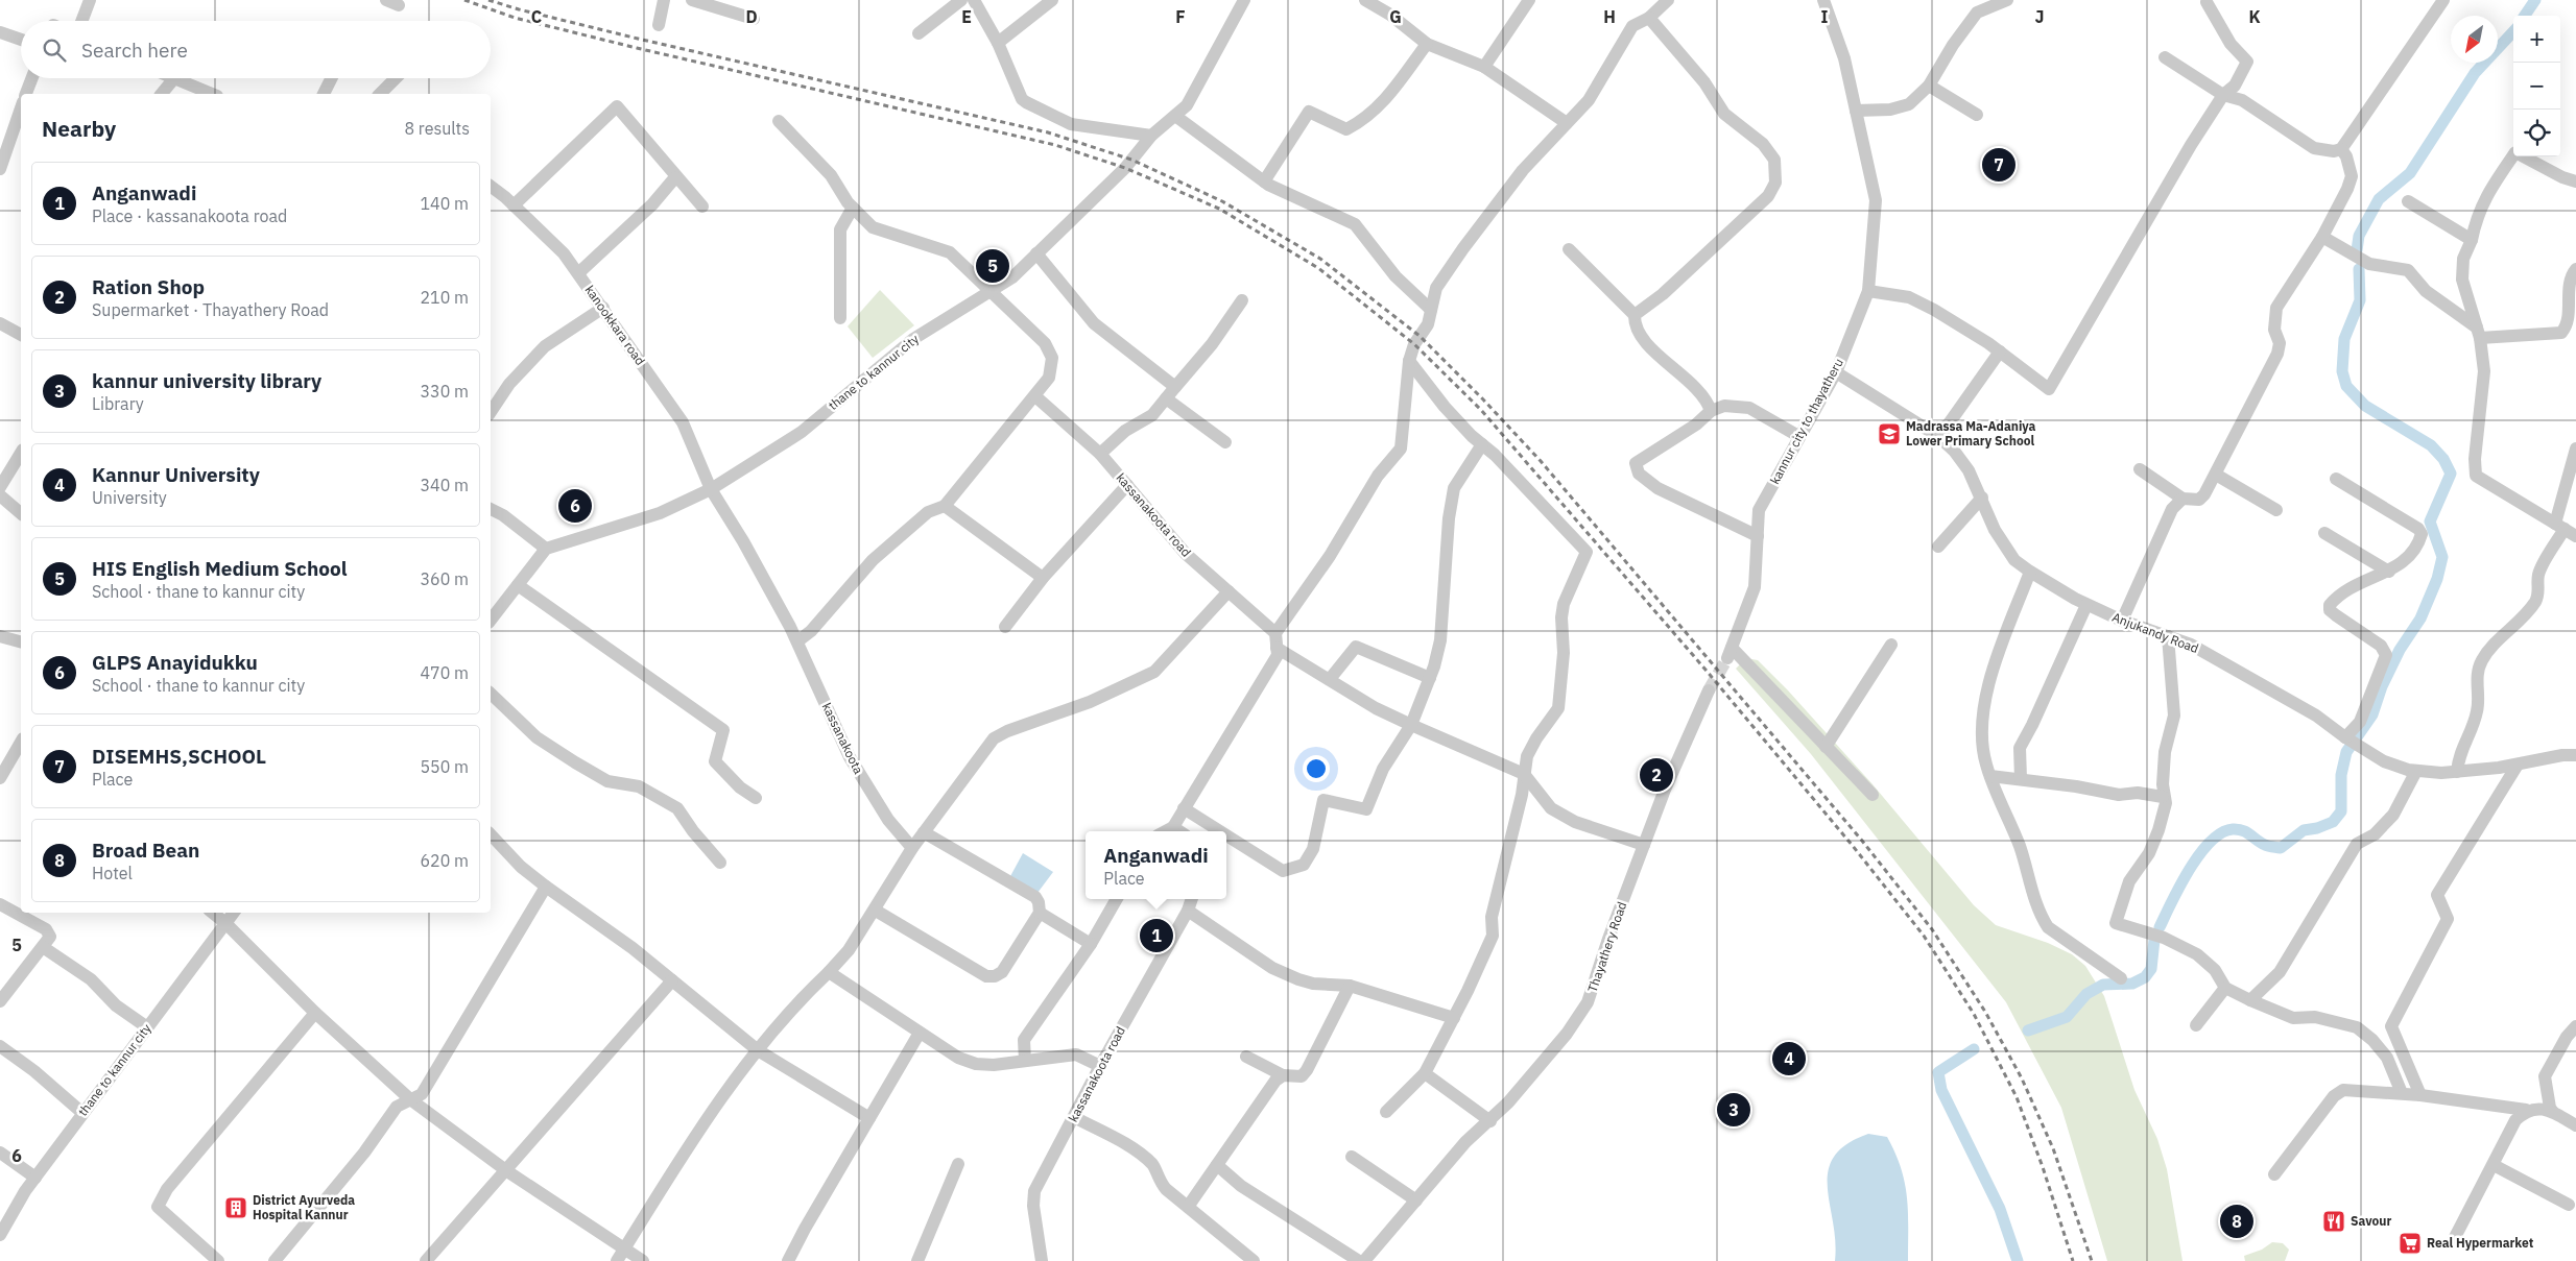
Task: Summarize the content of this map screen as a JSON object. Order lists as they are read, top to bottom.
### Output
{
  "streets": {
    "street": [
      "kanookkara road",
      "thane to kannur city",
      "kannur city to thayatheru",
      "kassanakoota road",
      "Anjukandy Road",
      "kassanakoota",
      "Thayathery Road"
    ]
  },
  "crossings": [
    ["kanookkara road", "thane to kannur city"],
    ["kanookkara road", "kassanakoota"],
    ["thane to kannur city", "kassanakoota"],
    ["kannur city to thayatheru", "Anjukandy Road"]
  ],
  "places": {
    "school or university": ["Madrassa Ma-Adaniya Lower Primary School"],
    "building": ["District Ayurveda Hospital Kannur"],
    "restaurant": ["Savour"],
    "supermarket": ["Real Hypermarket"]
  },
  "north": "bottom left",
  "page": {
    "map_buttons": ["+", "−"],
    "search": "Search here",
    "heading": ["Nearby", "8 results"],
    "pins": [
      "7",
      "5",
      "6",
      "2",
      "1",
      "4",
      "3",
      "8"
    ],
    "list": [
      {
        "mark": "1",
        "name": "Anganwadi",
        "note": "Place · kassanakoota road",
        "value": "140 m"
      },
      {
        "mark": "2",
        "name": "Ration Shop",
        "note": "Supermarket · Thayathery Road",
        "value": "210 m"
      },
      {
        "mark": "3",
        "name": "kannur university library",
        "note": "Library",
        "value": "330 m"
      },
      {
        "mark": "4",
        "name": "Kannur University",
        "note": "University",
        "value": "340 m"
      },
      {
        "mark": "5",
        "name": "HIS English Medium School",
        "note": "School · thane to kannur city",
        "value": "360 m"
      },
      {
        "mark": "6",
        "name": "GLPS Anayidukku",
        "note": "School · thane to kannur city",
        "value": "470 m"
      },
      {
        "mark": "7",
        "name": "DISEMHS,SCHOOL",
        "note": "Place",
        "value": "550 m"
      },
      {
        "mark": "8",
        "name": "Broad Bean",
        "note": "Hotel",
        "value": "620 m"
      }
    ],
    "popup": ["Anganwadi", "Place"]
  },
  "grid": {
    "columns": [
      "C",
      "D",
      "E",
      "F",
      "G",
      "H",
      "I",
      "J",
      "K"
    ],
    "rows": ["5", "6"]
  }
}
